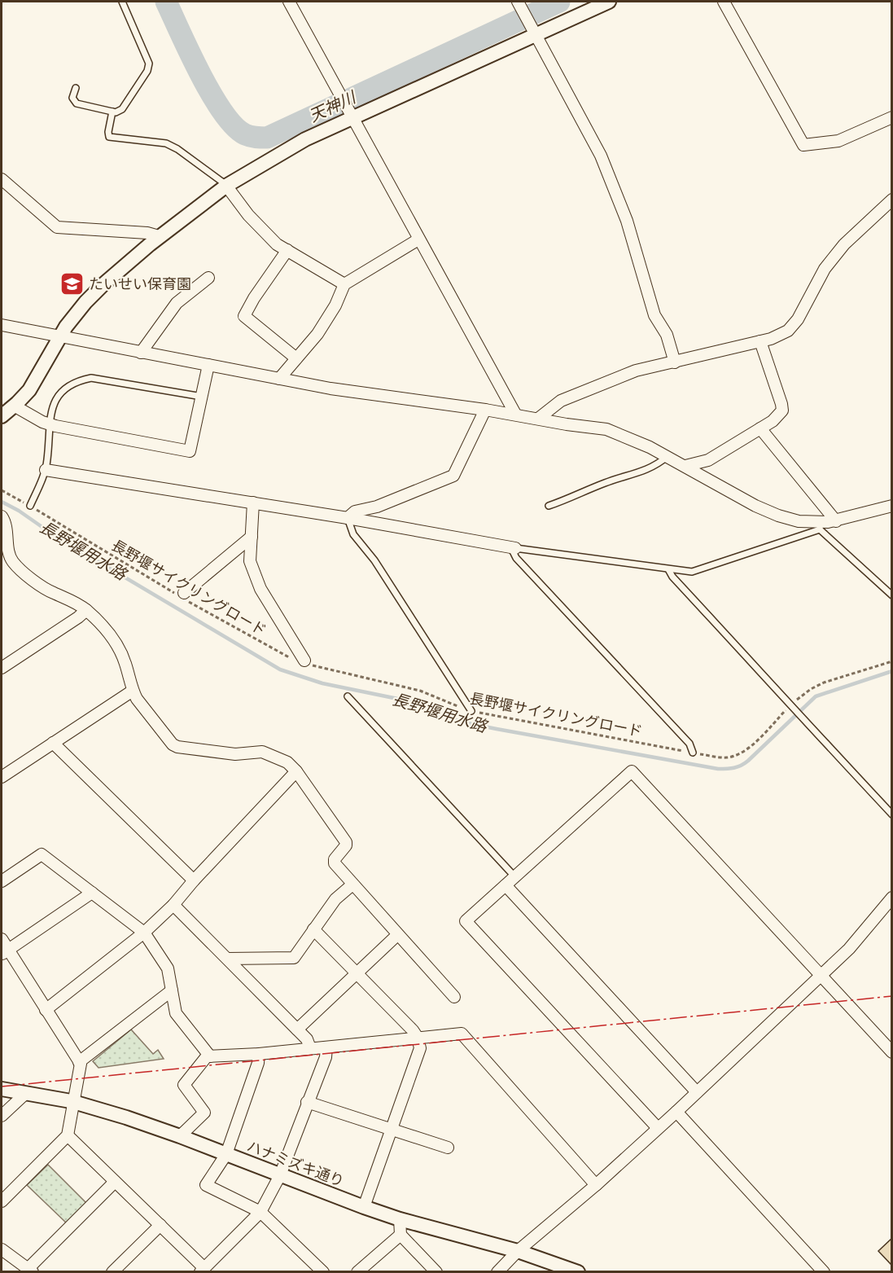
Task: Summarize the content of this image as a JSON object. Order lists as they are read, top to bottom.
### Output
{
  "streets": {
    "street": ["ハナミズキ通り"],
    "path": ["長野堰サイクリングロード"]
  },
  "water": ["天神川", "長野堰用水路"],
  "places": {
    "school or university": ["たいせい保育園"]
  }
}
